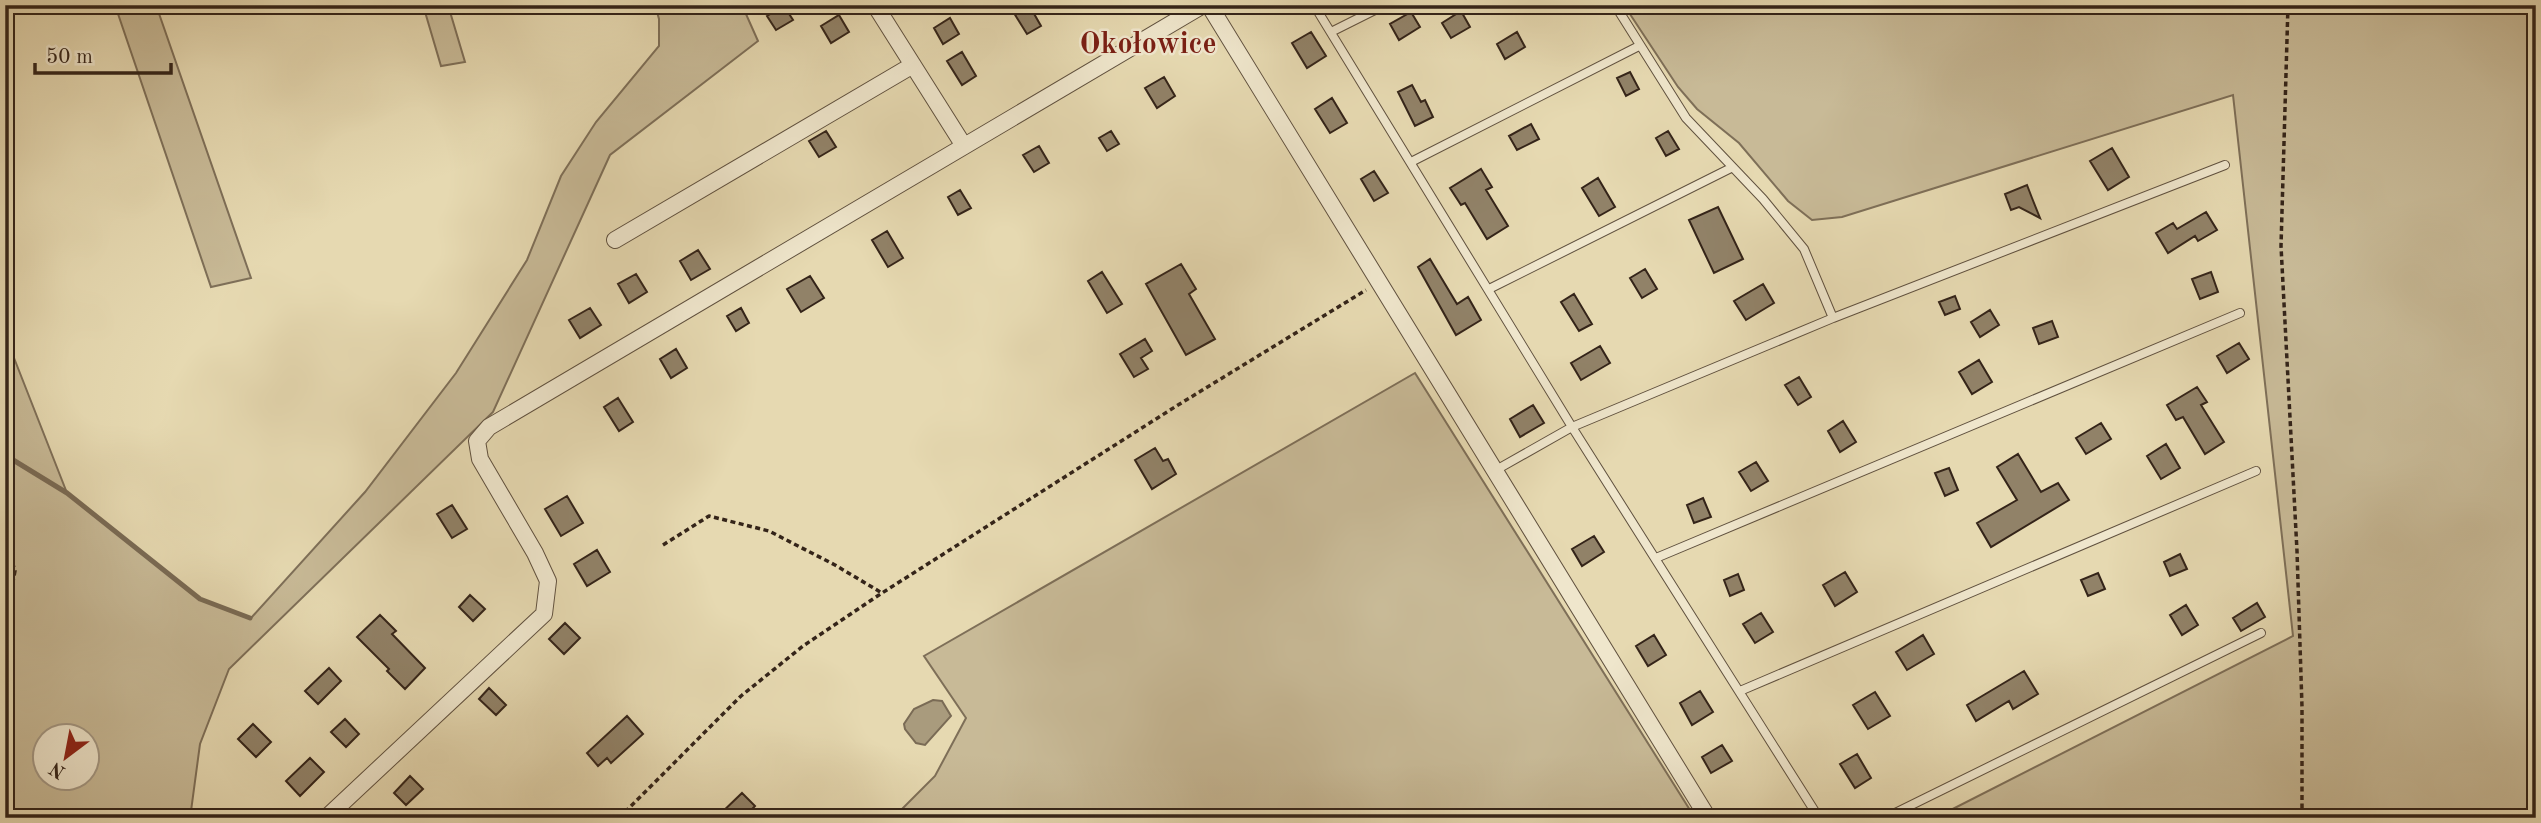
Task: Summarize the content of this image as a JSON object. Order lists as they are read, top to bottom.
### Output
{
  "districts": ["Okołowice"],
  "scale_bar": "50 m",
  "north": "bottom left"
}
